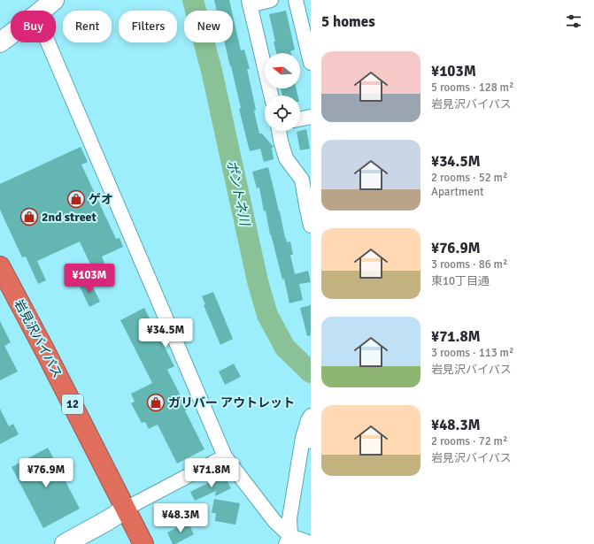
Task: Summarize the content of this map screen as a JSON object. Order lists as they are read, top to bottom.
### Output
{
  "streets": {
    "highway": ["岩見沢バイパス", "12"]
  },
  "water": ["ポントネ川"],
  "places": {
    "shop": ["ゲオ", "2nd street", "ガリバー アウトレット"]
  },
  "north": "left",
  "page": {
    "heading": "5 homes",
    "chip": [
      "Buy",
      "Rent",
      "Filters",
      "New"
    ],
    "list": [
      {
        "name": "¥103M",
        "note": "5 rooms · 128 m² · 岩見沢バイパス"
      },
      {
        "name": "¥34.5M",
        "note": "2 rooms · 52 m² · Apartment"
      },
      {
        "name": "¥76.9M",
        "note": "3 rooms · 86 m² · 東10丁目通"
      },
      {
        "name": "¥71.8M",
        "note": "3 rooms · 113 m² · 岩見沢バイパス"
      },
      {
        "name": "¥48.3M",
        "note": "2 rooms · 72 m² · 岩見沢バイパス"
      }
    ],
    "price": [
      "¥103M",
      "¥34.5M",
      "¥76.9M",
      "¥71.8M",
      "¥48.3M"
    ]
  }
}
